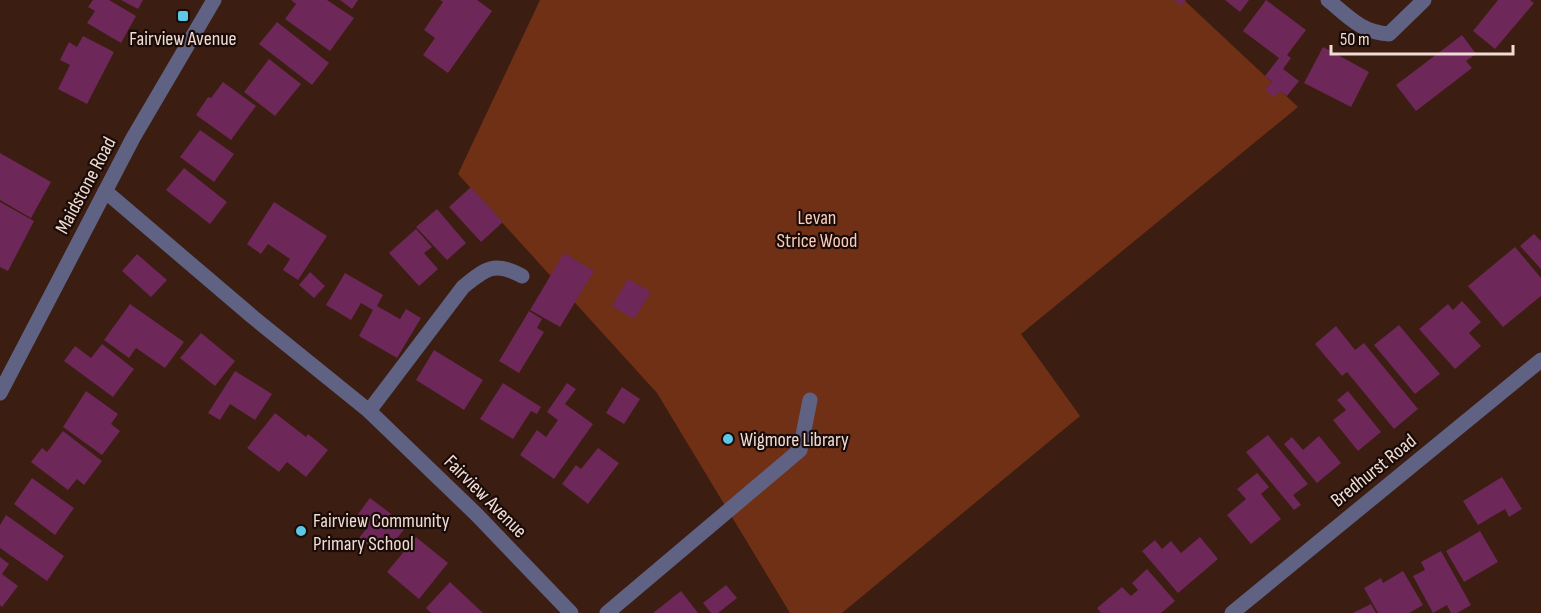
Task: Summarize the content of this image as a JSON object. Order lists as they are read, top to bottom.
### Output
{
  "streets": {
    "street": ["Maidstone Road", "Bredhurst Road", "Fairview Avenue"]
  },
  "crossings": [
    ["Maidstone Road", "Fairview Avenue"]
  ],
  "parks": ["Levan Strice Wood"],
  "places": {
    "transit": ["Fairview Avenue"],
    "other": ["Wigmore Library", "Fairview Community Primary School"]
  },
  "scale_bar": "50 m"
}
